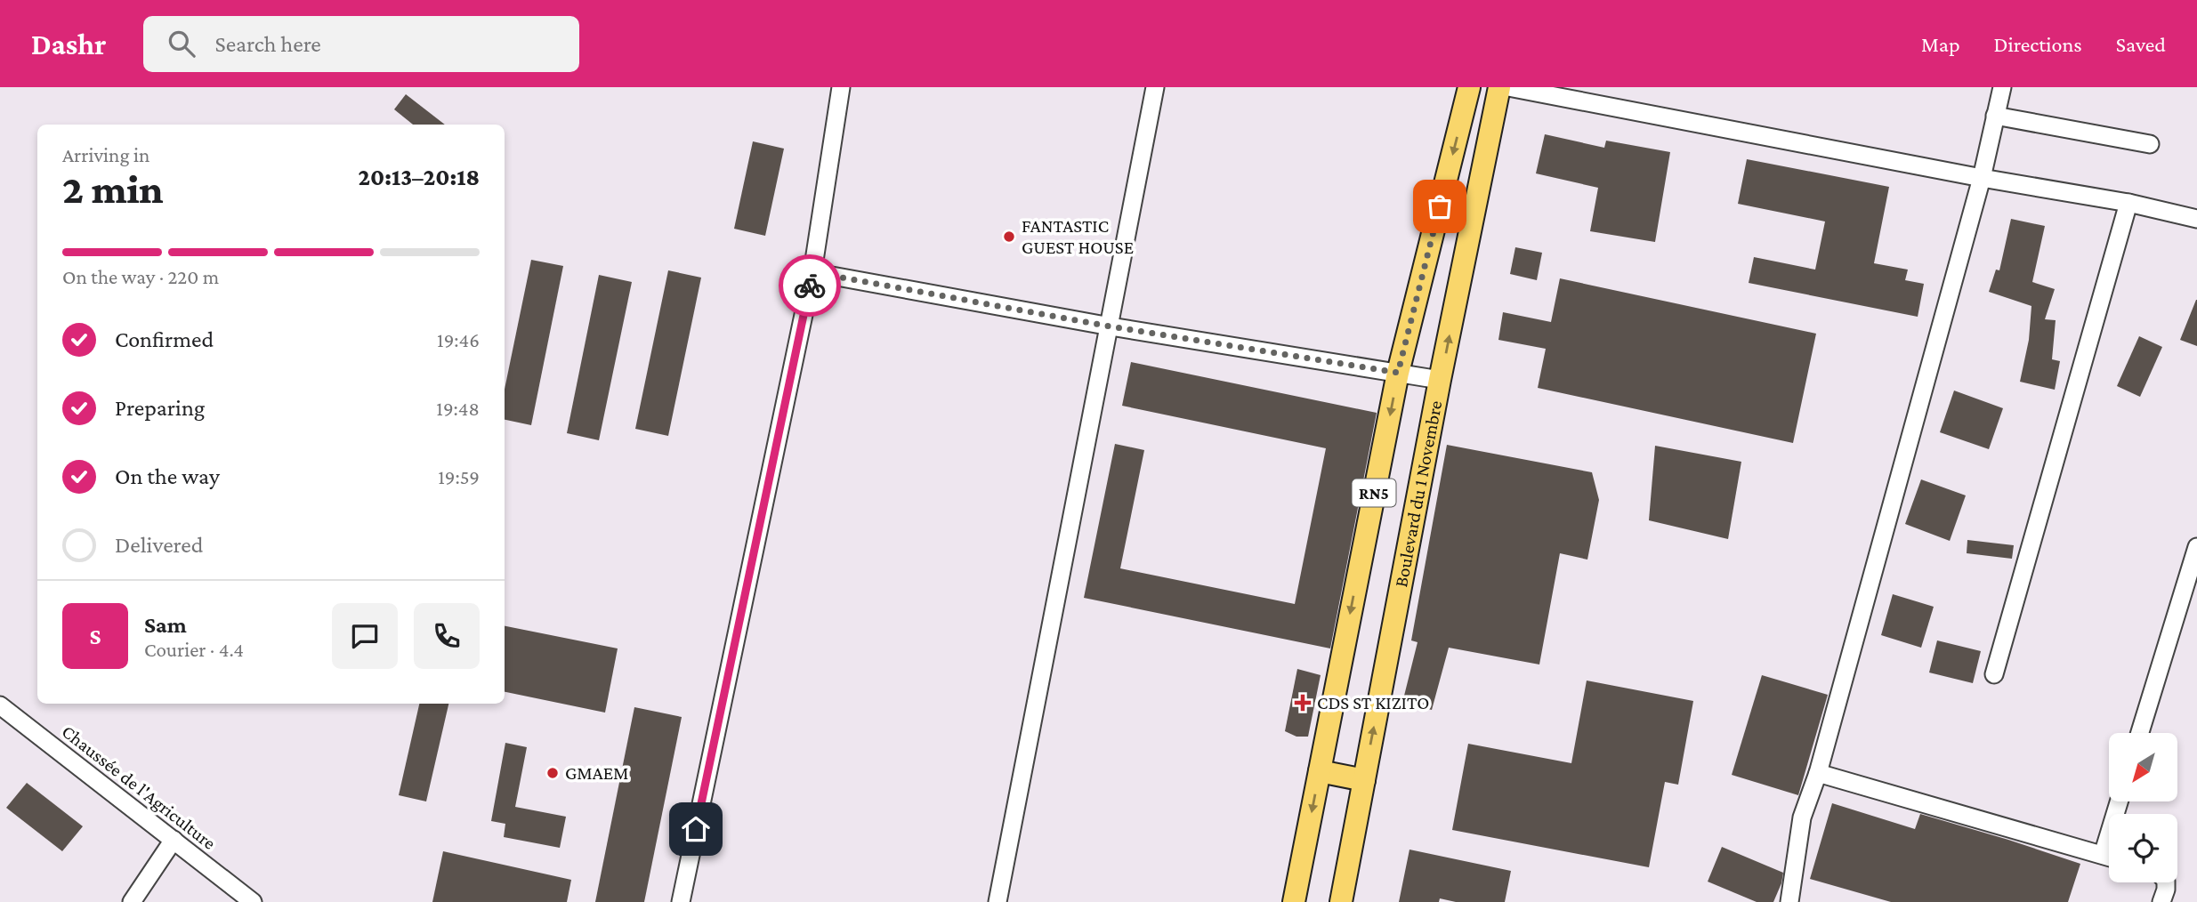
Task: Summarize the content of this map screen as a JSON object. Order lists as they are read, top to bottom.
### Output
{
  "streets": {
    "main road": ["RN5", "Boulevard du 1 Novembre"],
    "street": ["Chaussée de l'Agriculture"]
  },
  "places": {
    "other": ["FANTASTIC GUEST HOUSE", "GMAEM"],
    "health": ["CDS ST KIZITO"]
  },
  "north": "bottom left",
  "page": {
    "header": "Dashr",
    "search": "Search here",
    "nav": ["Map", "Directions", "Saved"],
    "heading": ["2 min", "Arriving in", "20:13–20:18"],
    "panel": ["Sam", "Courier · 4.4"],
    "bar": "On the way · 220 m",
    "list": [
      ["Confirmed", "19:46"],
      ["Preparing", "19:48"],
      ["On the way", "19:59"],
      "Delivered"
    ],
    "round": "S"
  }
}
